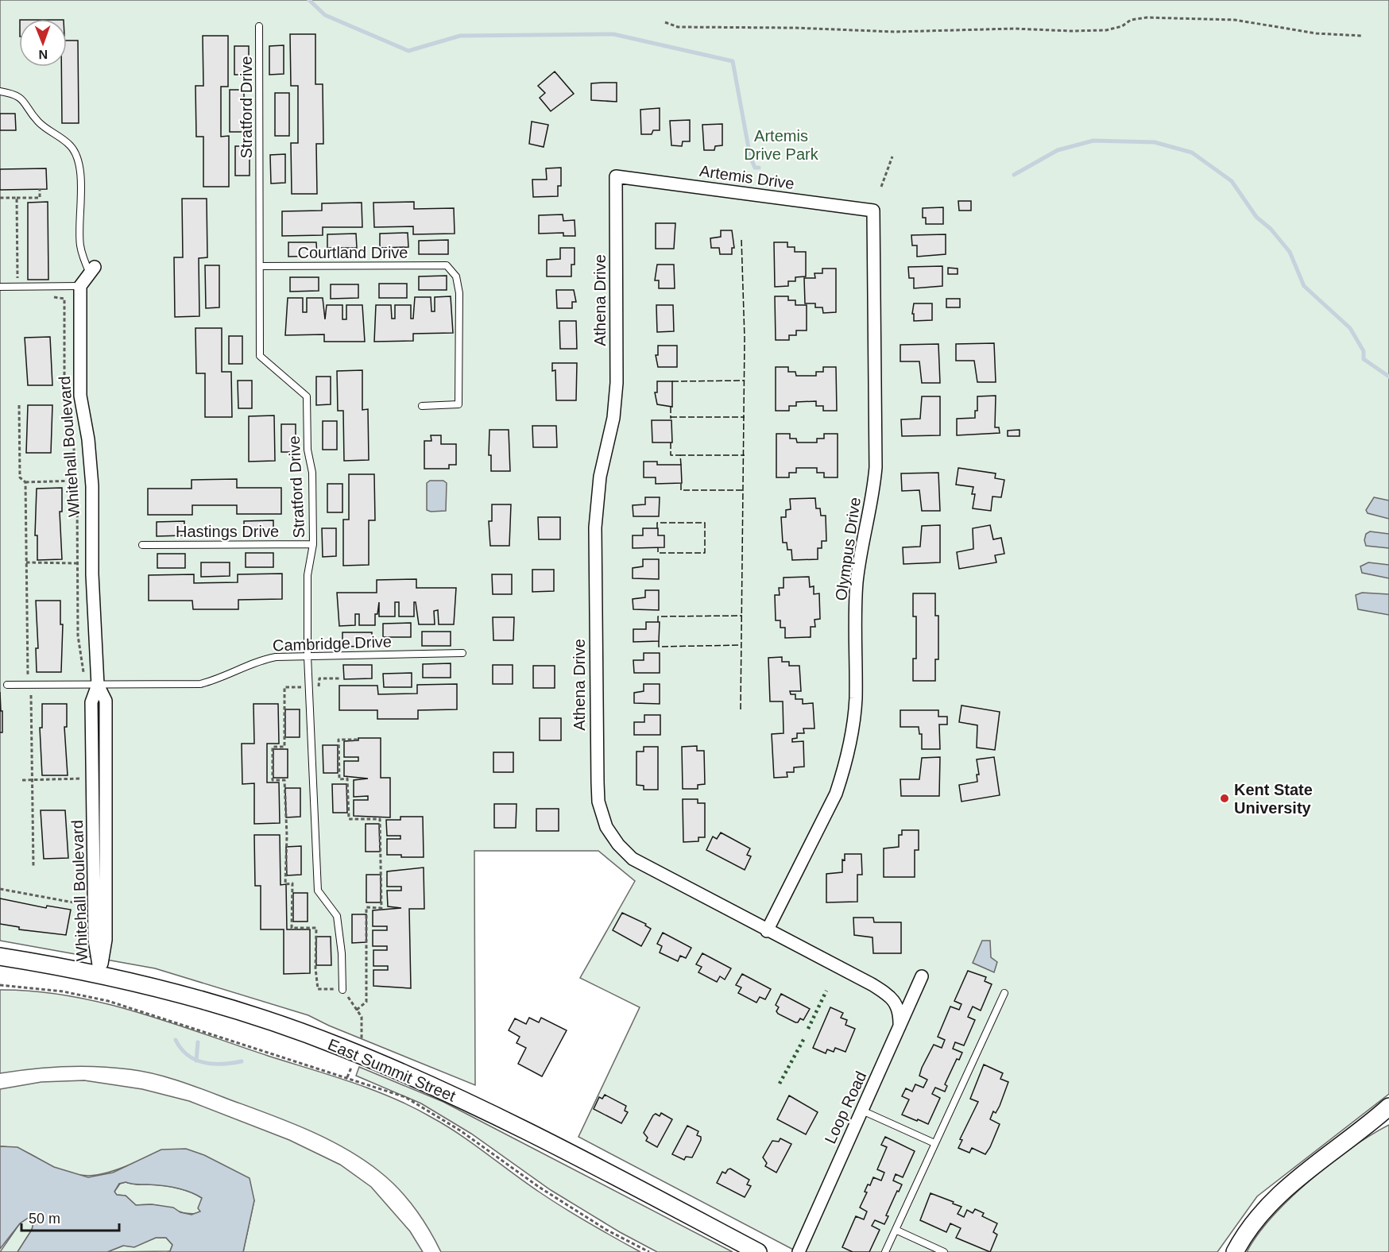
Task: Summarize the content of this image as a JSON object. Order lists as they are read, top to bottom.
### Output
{
  "streets": {
    "main road": ["East Summit Street"],
    "street": [
      "Artemis Drive",
      "Athena Drive",
      "Whitehall Boulevard",
      "Olympus Drive",
      "Loop Road"
    ],
    "lane": [
      "Stratford Drive",
      "Courtland Drive",
      "Hastings Drive",
      "Cambridge Drive"
    ]
  },
  "crossings": [
    ["Stratford Drive", "Courtland Drive"],
    ["Stratford Drive", "Hastings Drive"],
    ["Stratford Drive", "Cambridge Drive"],
    ["Artemis Drive", "Athena Drive"],
    ["Artemis Drive", "Olympus Drive"],
    ["Athena Drive", "Olympus Drive"],
    ["Athena Drive", "Loop Road"],
    ["Whitehall Boulevard", "Cambridge Drive"],
    ["Whitehall Boulevard", "East Summit Street"]
  ],
  "parks": ["Artemis Drive Park"],
  "places": ["Kent State University"],
  "scale_bar": "50 m",
  "north": "bottom"
}
